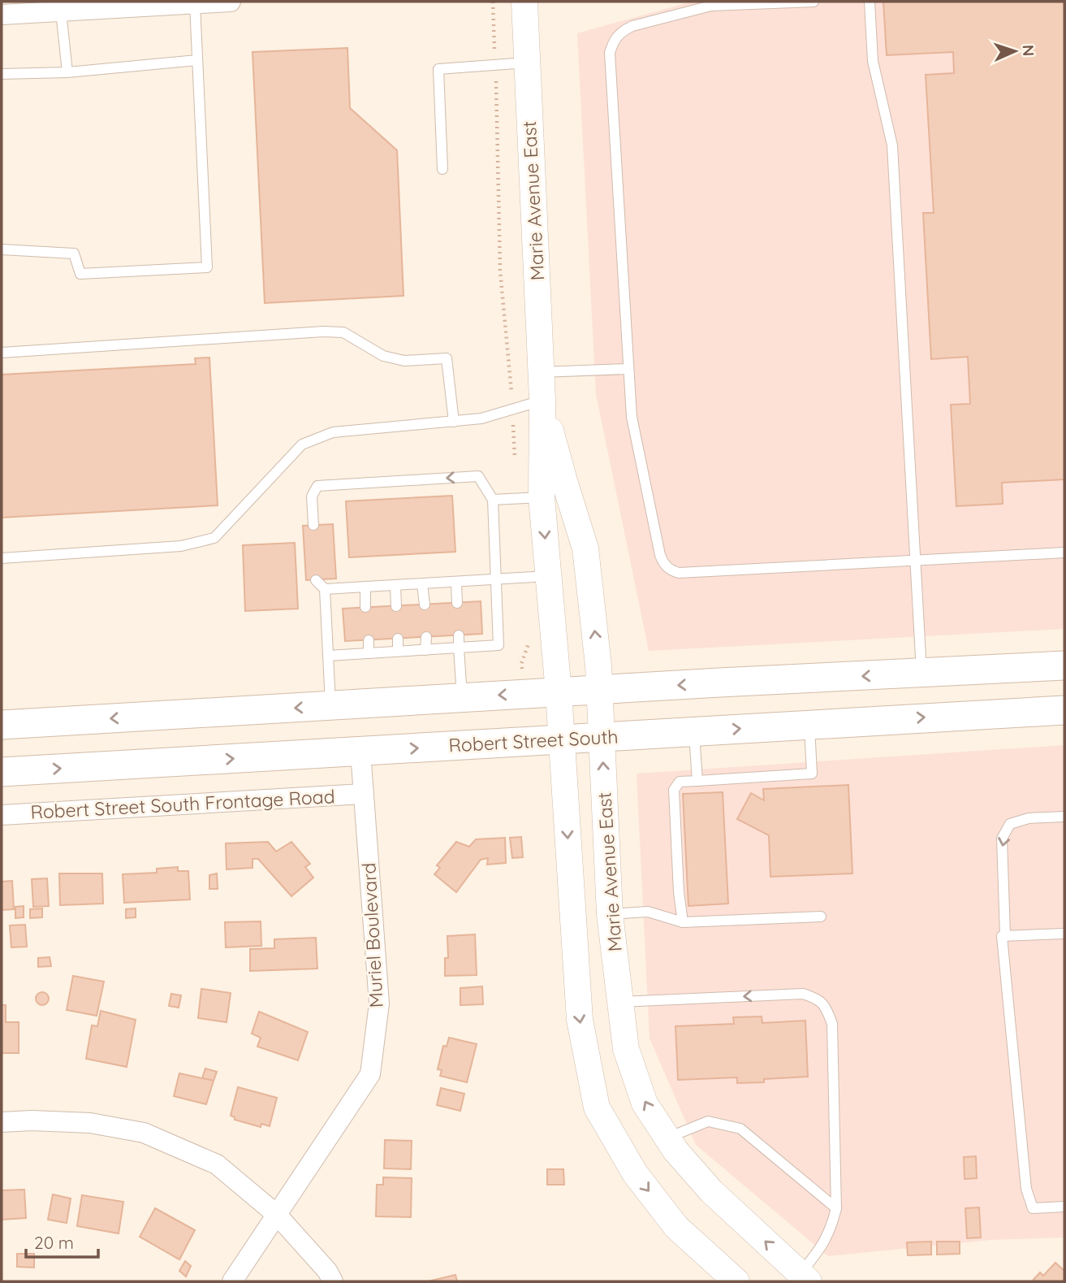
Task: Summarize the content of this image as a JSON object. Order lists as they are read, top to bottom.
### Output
{
  "streets": {
    "main road": ["Robert Street South"],
    "street": ["Marie Avenue East", "Robert Street South Frontage Road", "Muriel Boulevard"]
  },
  "crossings": [
    ["Marie Avenue East", "Robert Street South"],
    ["Robert Street South", "Muriel Boulevard"],
    ["Robert Street South Frontage Road", "Muriel Boulevard"]
  ],
  "scale_bar": "20 m",
  "north": "right"
}
